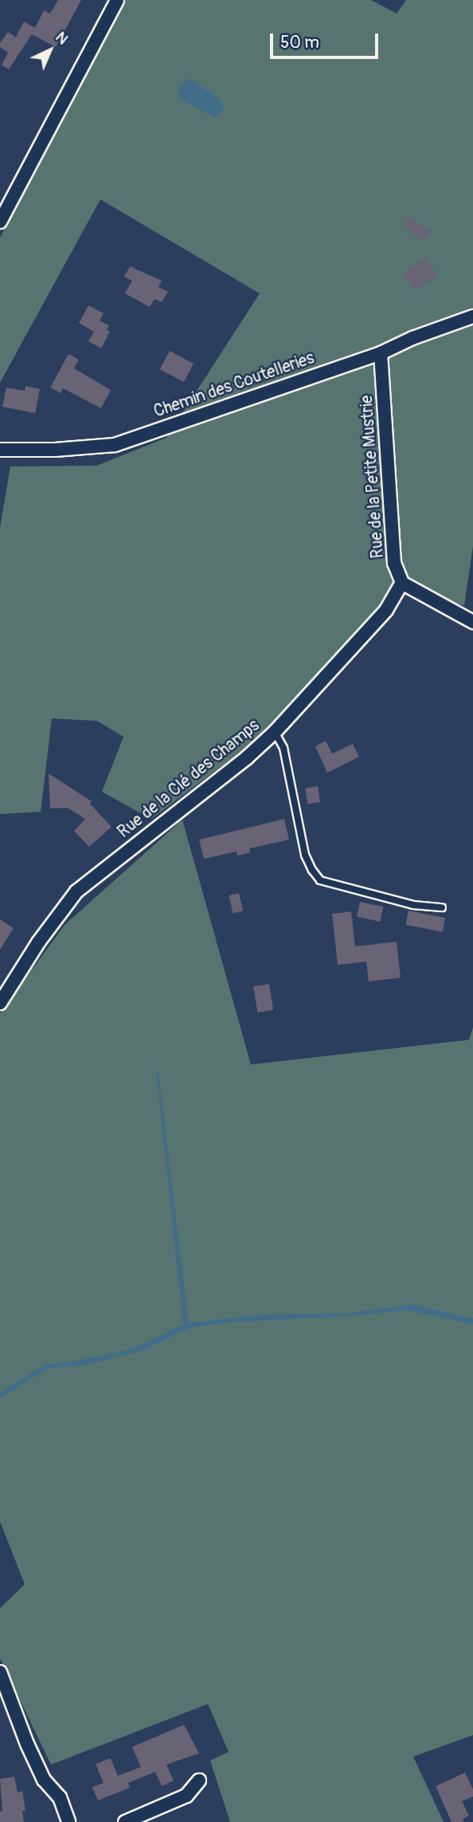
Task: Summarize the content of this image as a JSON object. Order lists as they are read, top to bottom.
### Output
{
  "streets": {
    "street": ["Chemin des Coutelleries", "Rue de la Petite Mustrie", "Rue de la Clé des Champs"]
  },
  "crossings": [
    ["Chemin des Coutelleries", "Rue de la Petite Mustrie"],
    ["Rue de la Petite Mustrie", "Rue de la Clé des Champs"]
  ],
  "scale_bar": "50 m",
  "north": "top right"
}
